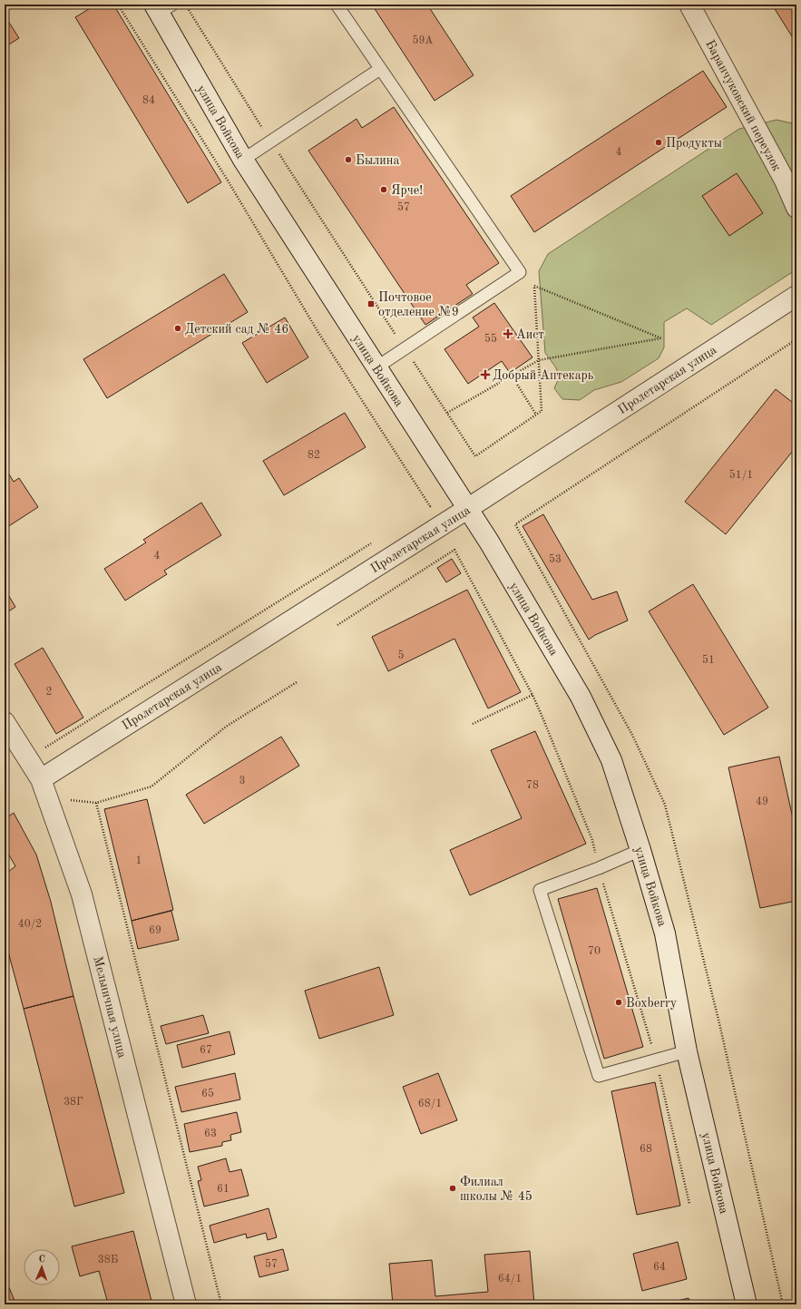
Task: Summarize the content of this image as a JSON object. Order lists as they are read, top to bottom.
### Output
{
  "streets": {
    "street": [
      "Баранчуковский переулок",
      "улица Войкова",
      "Пролетарская улица",
      "Мельничная улица"
    ]
  },
  "crossings": [
    ["улица Войкова", "Пролетарская улица"],
    ["Пролетарская улица", "Мельничная улица"]
  ],
  "places": {
    "other": [
      "Продукты",
      "Былина",
      "Ярче!",
      "Детский сад № 46",
      "Boxberry",
      "Филиал школы № 45"
    ],
    "transit": ["Почтовое отделение №9"],
    "health": ["Аист", "Добрый Аптекарь"]
  },
  "house_numbers": [
    "59А",
    "84",
    "4",
    "57",
    "55",
    "82",
    "51/1",
    "4",
    "53",
    "5",
    "51",
    "2",
    "3",
    "78",
    "49",
    "1",
    "40/2",
    "69",
    "70",
    "67",
    "65",
    "38Г",
    "68/1",
    "63",
    "68",
    "61",
    "38Б",
    "57",
    "64",
    "64/1"
  ],
  "north": "top"
}
